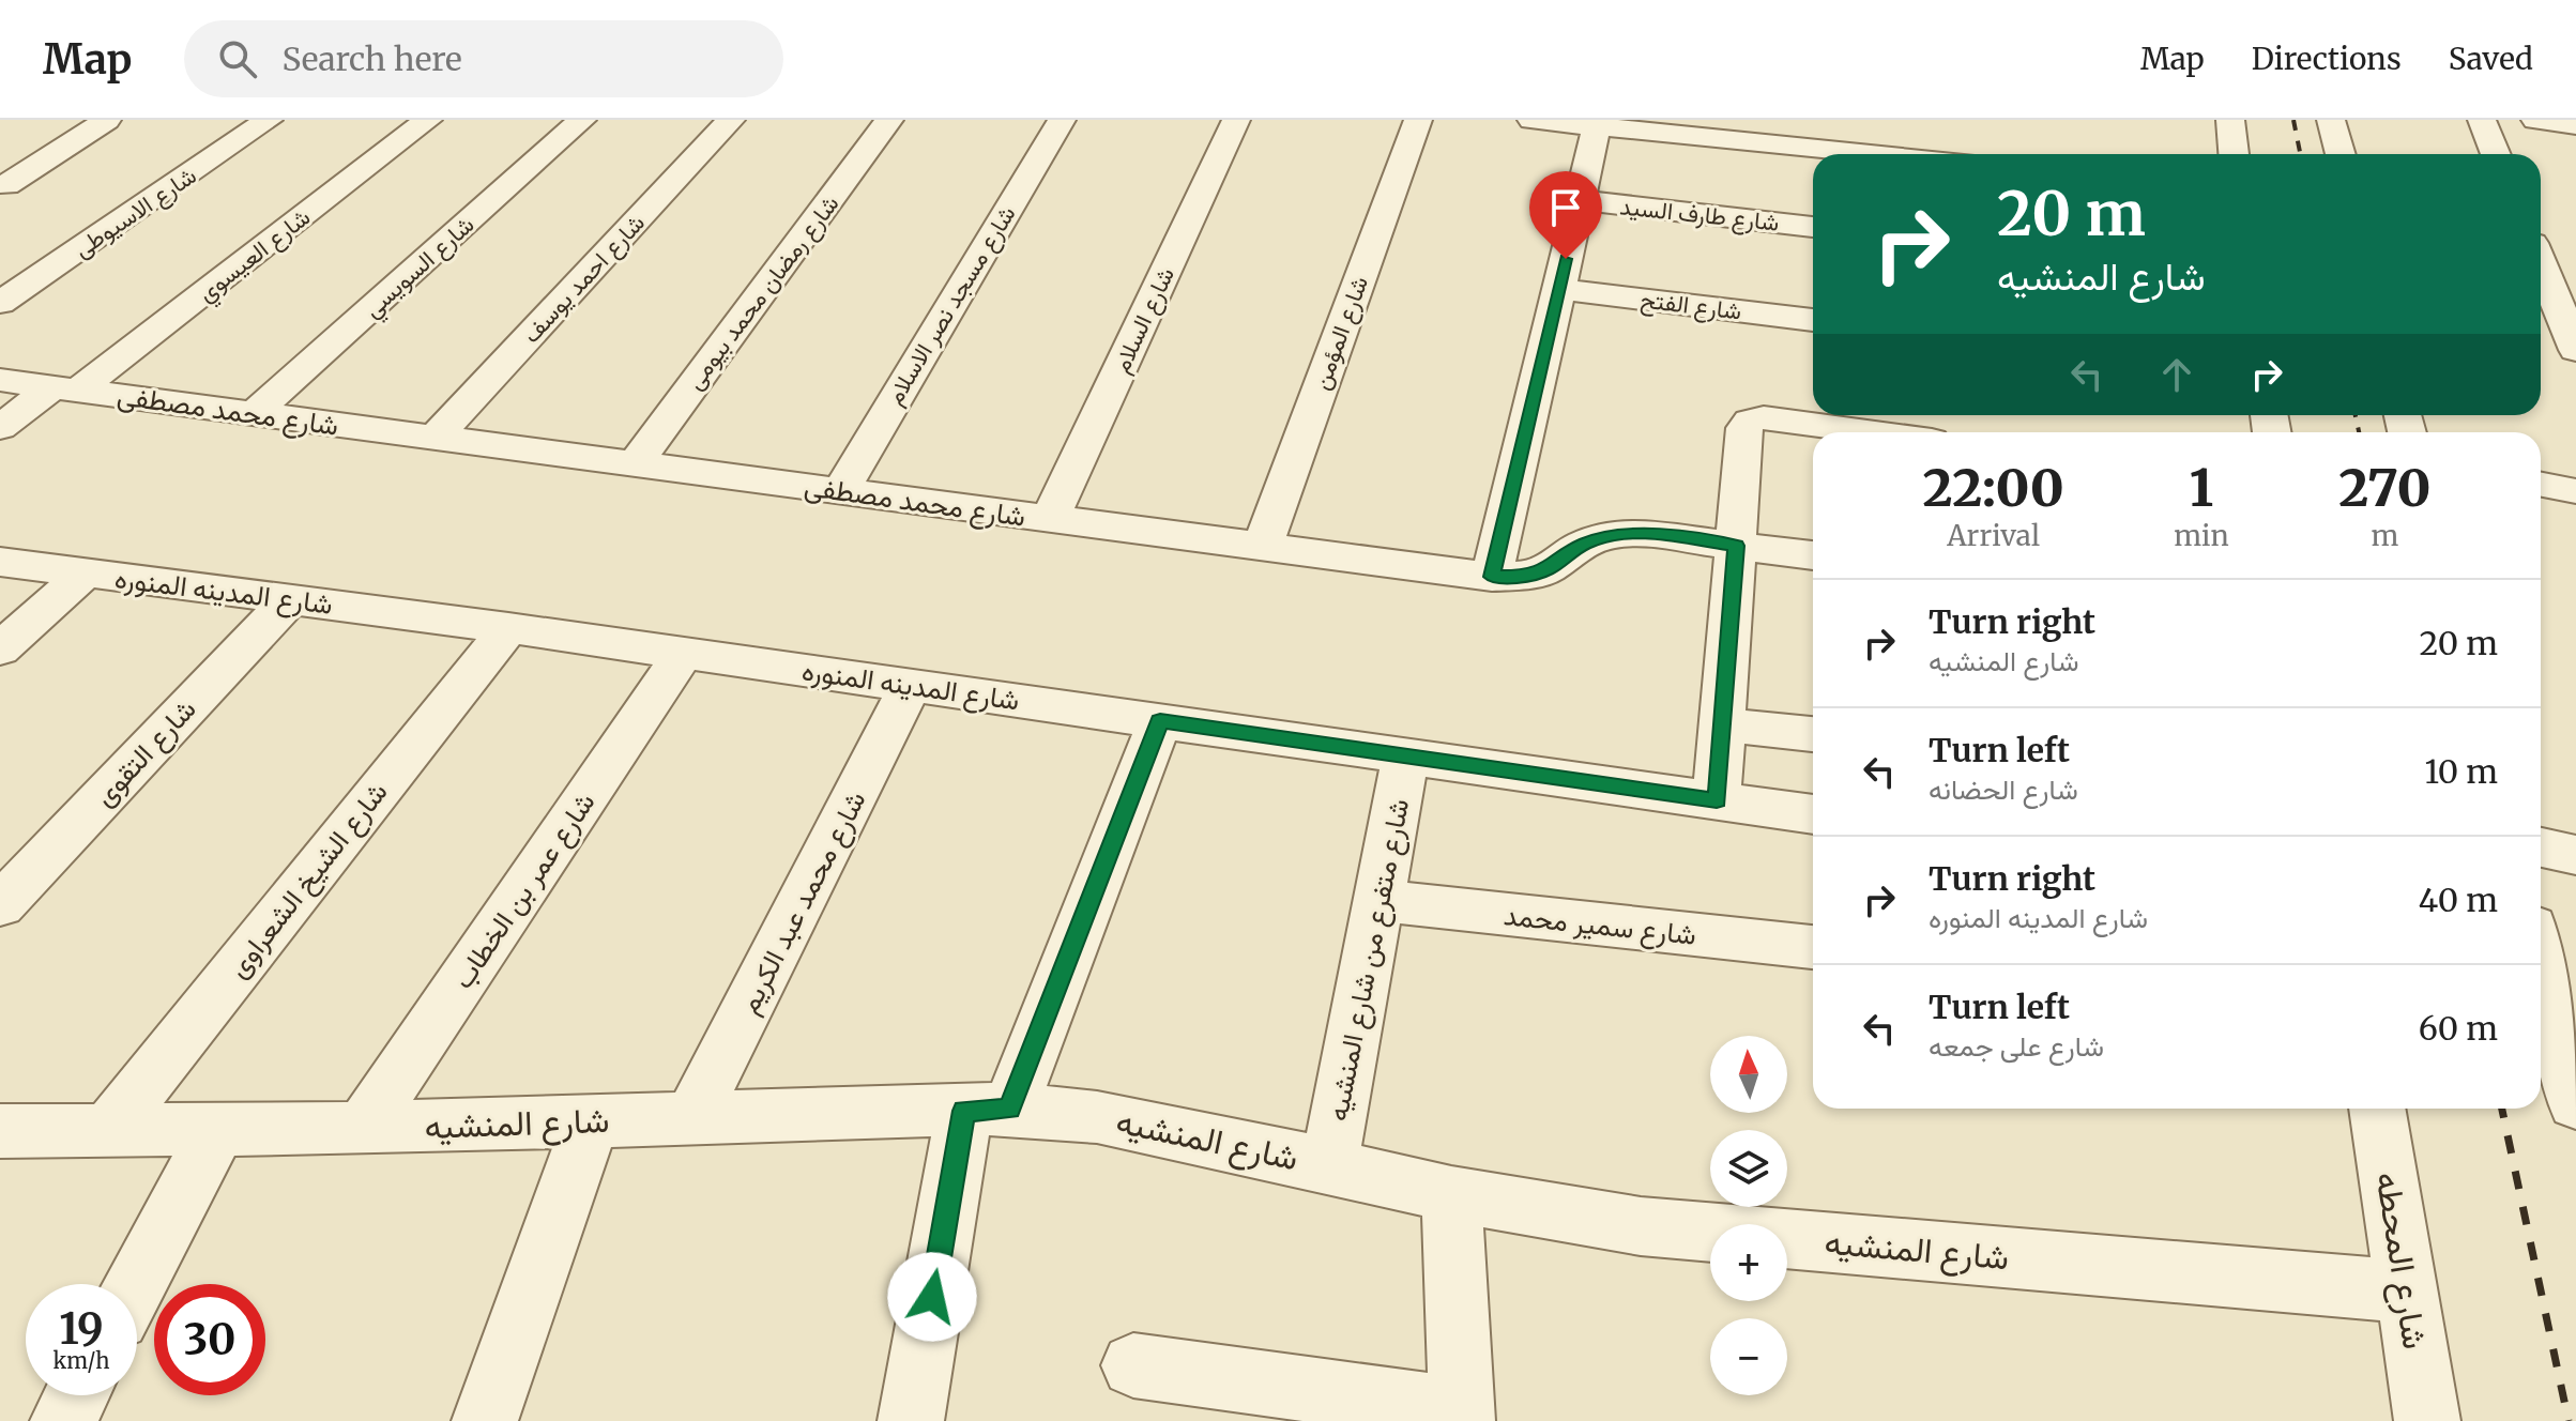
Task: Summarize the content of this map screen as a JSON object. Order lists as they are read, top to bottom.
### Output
{
  "streets": {
    "street": [
      "شارع الاسيوطى",
      "شارع طارف السيد",
      "شارع العيسوي",
      "شارع السويسي",
      "شارع احمد يوسف",
      "شارع رمضان محمد بيومى",
      "شارع مسجد نصر الاسلام",
      "شارع الفتح",
      "شارع السلام",
      "شارع المؤمن",
      "شارع محمد مصطفى",
      "شارع المدينه المنوره",
      "شارع التقوى",
      "شارع الشيخ الشعراوى",
      "شارع عمر بن الخطاب",
      "شارع محمد عبد الكريم",
      "شارع سمير محمد",
      "شارع متفرع من شارع المنشيه",
      "شارع المنشيه",
      "شارع المحطه"
    ]
  },
  "crossings": [
    ["شارع العيسوي", "شارع محمد مصطفى"],
    ["شارع السويسي", "شارع محمد مصطفى"],
    ["شارع احمد يوسف", "شارع محمد مصطفى"],
    ["شارع رمضان محمد بيومى", "شارع محمد مصطفى"],
    ["شارع مسجد نصر الاسلام", "شارع محمد مصطفى"],
    ["شارع السلام", "شارع محمد مصطفى"],
    ["شارع المؤمن", "شارع محمد مصطفى"],
    ["شارع المدينه المنوره", "شارع التقوى"],
    ["شارع المدينه المنوره", "شارع الشيخ الشعراوى"],
    ["شارع المدينه المنوره", "شارع عمر بن الخطاب"],
    ["شارع المدينه المنوره", "شارع محمد عبد الكريم"],
    ["شارع المدينه المنوره", "شارع متفرع من شارع المنشيه"],
    ["شارع الشيخ الشعراوى", "شارع المنشيه"],
    ["شارع عمر بن الخطاب", "شارع المنشيه"],
    ["شارع محمد عبد الكريم", "شارع المنشيه"],
    ["شارع سمير محمد", "شارع متفرع من شارع المنشيه"],
    ["شارع متفرع من شارع المنشيه", "شارع المنشيه"],
    ["شارع المنشيه", "شارع المحطه"]
  ],
  "north": "top",
  "page": {
    "header": "Map",
    "search": "Search here",
    "nav": ["Map", "Directions", "Saved"],
    "turn": ["20 m", "شارع المنشيه"],
    "eta": [
      "22:00",
      "Arrival",
      "1",
      "min",
      "270",
      "m"
    ],
    "list": [
      {
        "name": "Turn right",
        "note": "شارع المنشيه",
        "value": "20 m"
      },
      {
        "name": "Turn left",
        "note": "شارع الحضانه",
        "value": "10 m"
      },
      {
        "name": "Turn right",
        "note": "شارع المدينه المنوره",
        "value": "40 m"
      },
      {
        "name": "Turn left",
        "note": "شارع على جمعه",
        "value": "60 m"
      }
    ],
    "map_buttons": ["+", "−"],
    "speed": "19 km/h",
    "limit": "30"
  }
}
